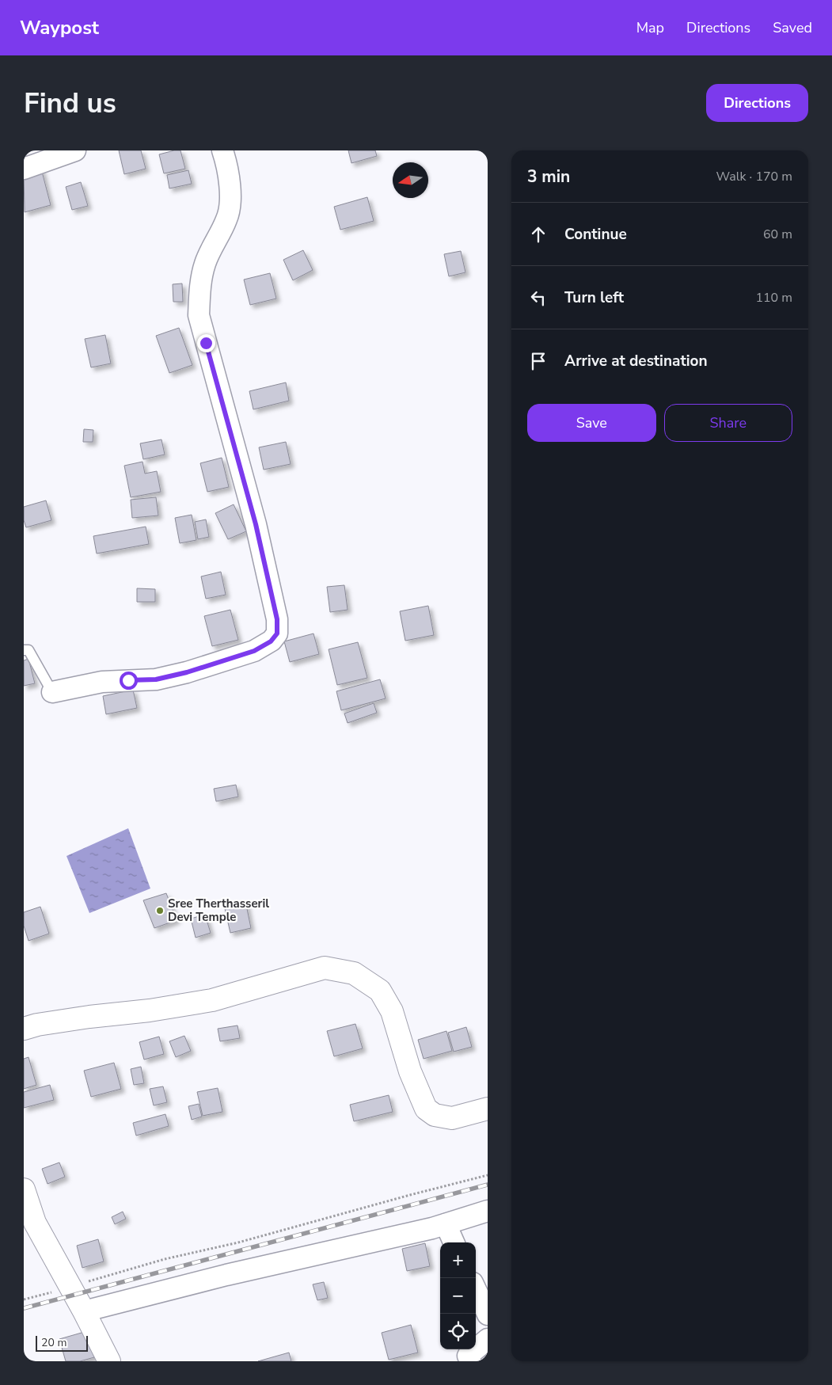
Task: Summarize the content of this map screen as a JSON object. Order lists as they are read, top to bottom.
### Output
{
  "places": ["Sree Therthasseril Devi Temple"],
  "scale_bar": "20 m",
  "north": "left",
  "page": {
    "header": "Waypost",
    "nav": ["Map", "Directions", "Saved"],
    "buttons": [
      "Directions",
      ["Save", "Share"]
    ],
    "title": "Find us",
    "heading": ["3 min", "Walk · 170 m"],
    "list": [
      ["Continue", "60 m"],
      ["Turn left", "110 m"],
      "Arrive at destination"
    ],
    "map_buttons": ["+", "−"],
    "scale": "20 m"
  }
}
